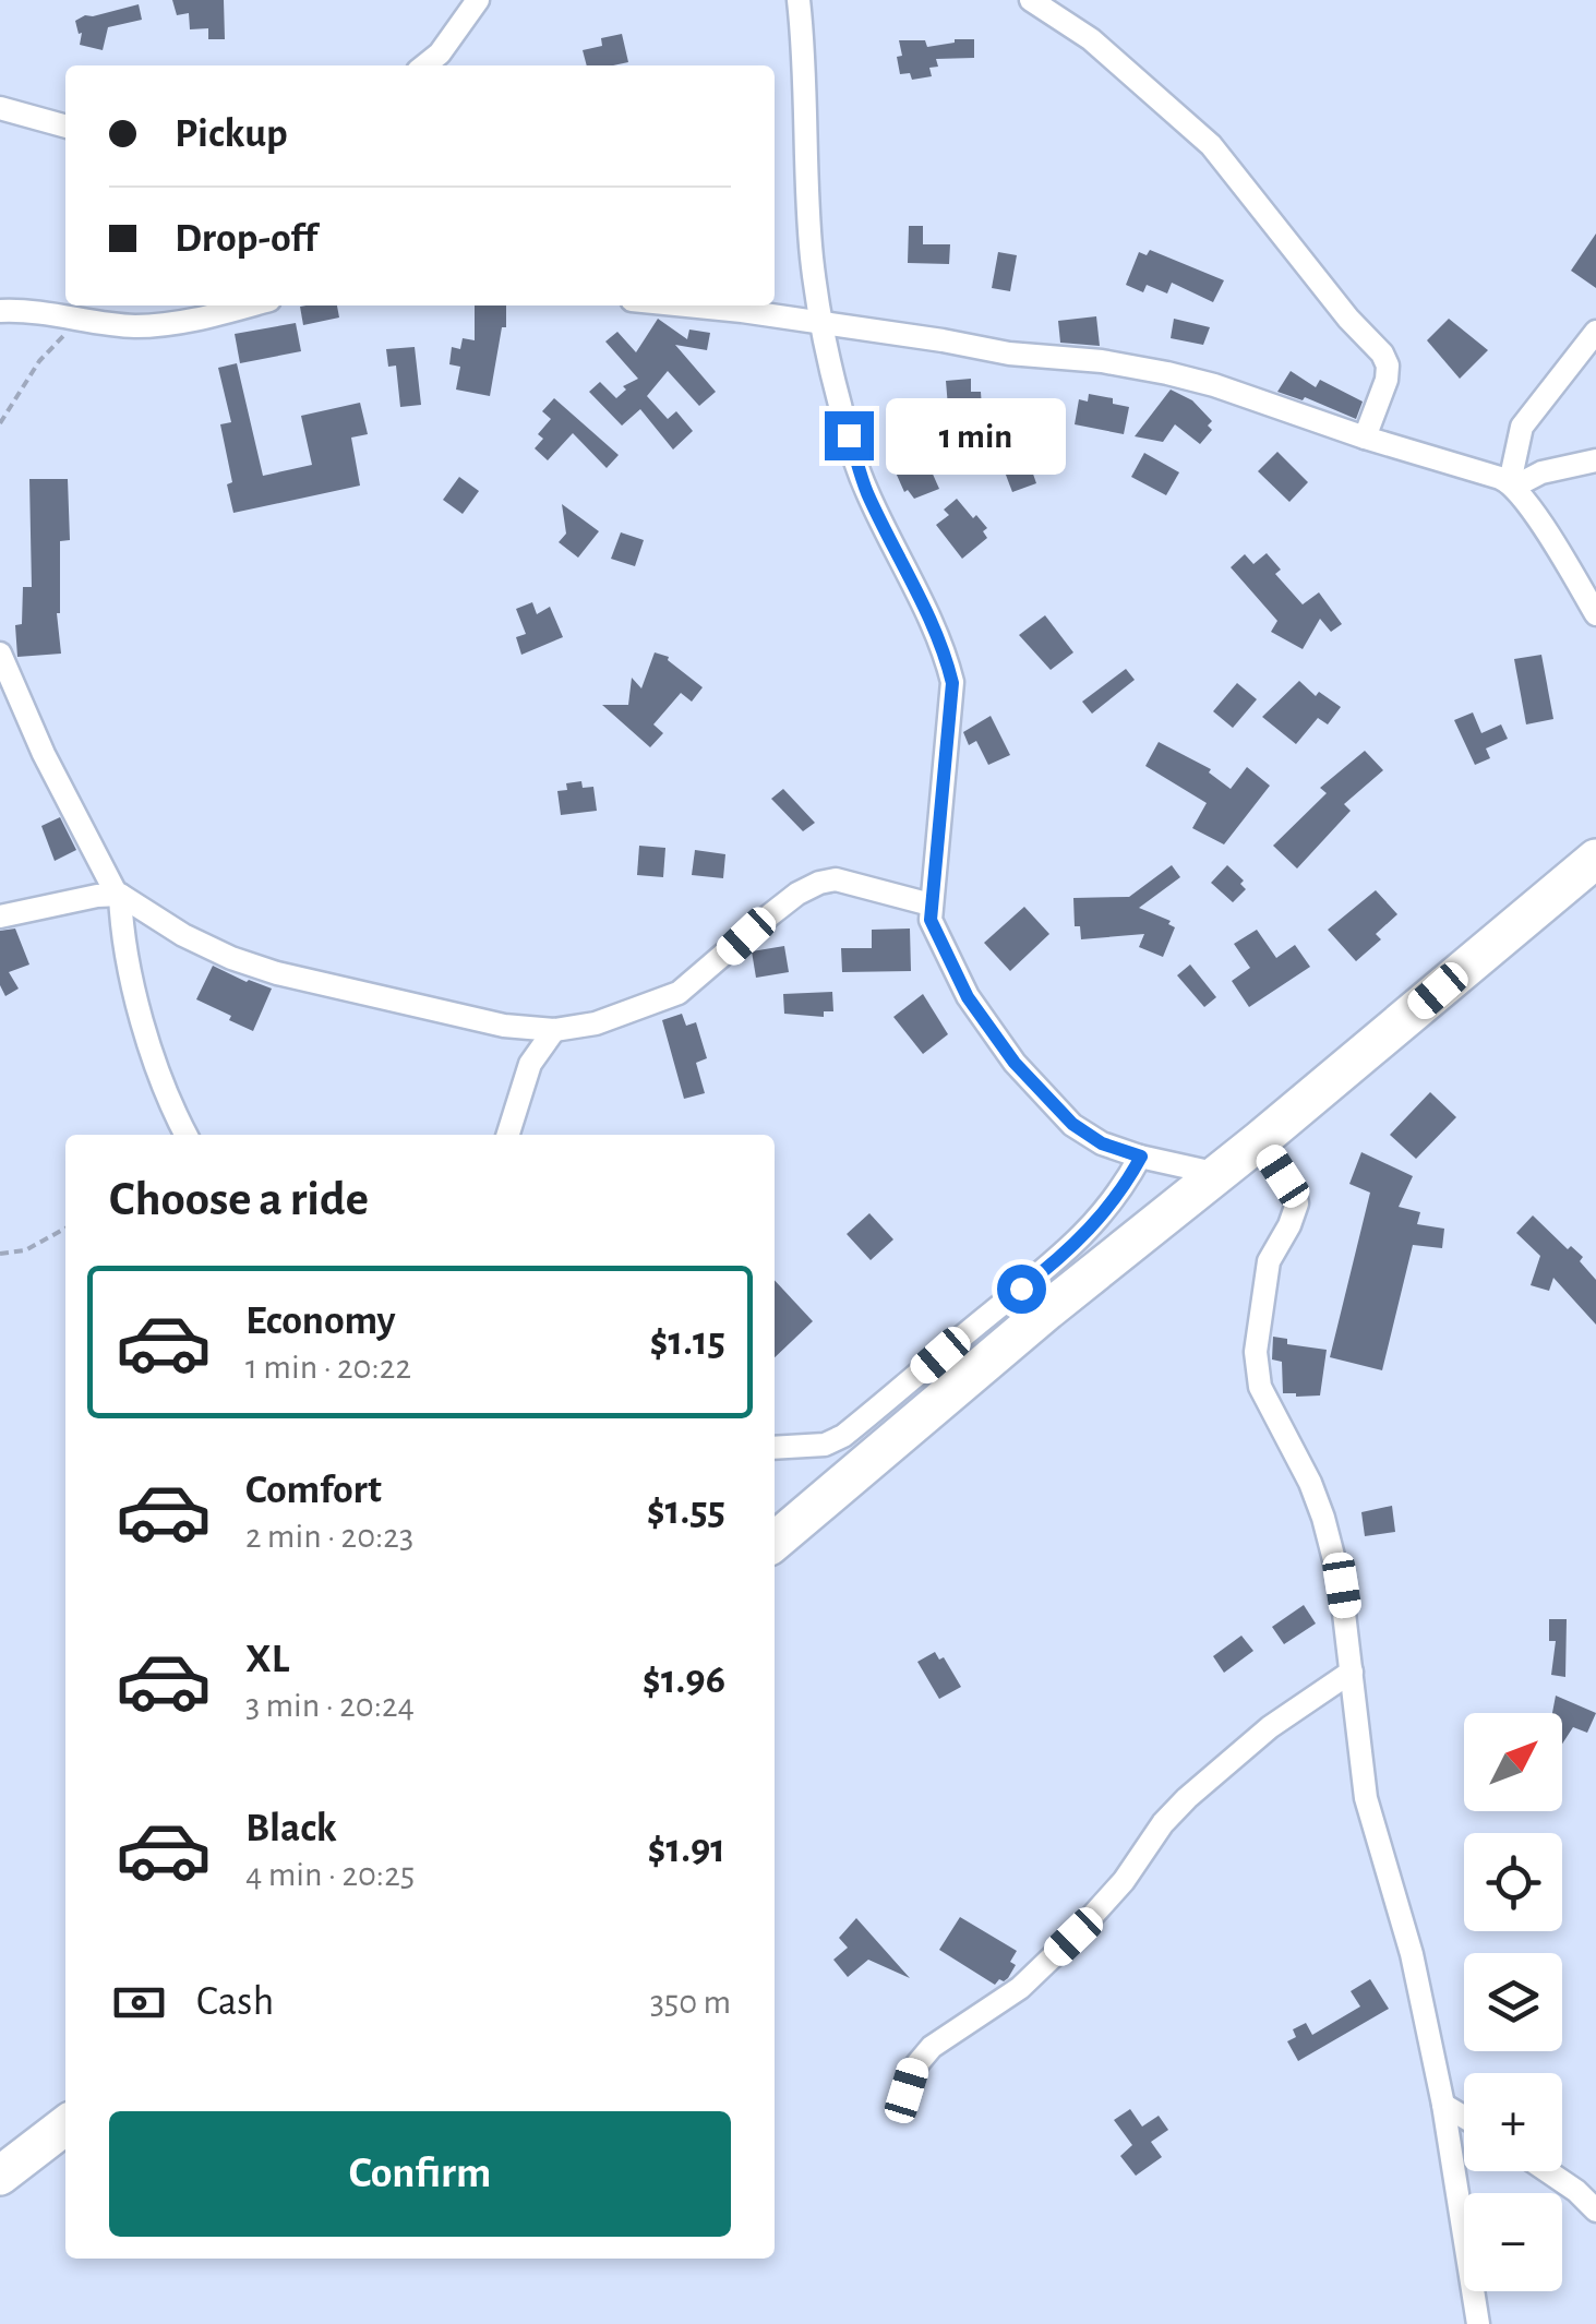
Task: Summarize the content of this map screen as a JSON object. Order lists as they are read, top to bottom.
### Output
{
  "north": "top right",
  "page": {
    "banner": ["Pickup", "Drop-off"],
    "bubble": "1 min",
    "heading": "Choose a ride",
    "list": [
      {
        "name": "Economy",
        "note": "1 min · 20:22",
        "value": "$1.15"
      },
      {
        "name": "Comfort",
        "note": "2 min · 20:23",
        "value": "$1.55"
      },
      {
        "name": "XL",
        "note": "3 min · 20:24",
        "value": "$1.96"
      },
      {
        "name": "Black",
        "note": "4 min · 20:25",
        "value": "$1.91"
      }
    ],
    "map_buttons": ["+", "−"],
    "pay": ["Cash", "350 m"],
    "buttons": "Confirm"
  }
}
